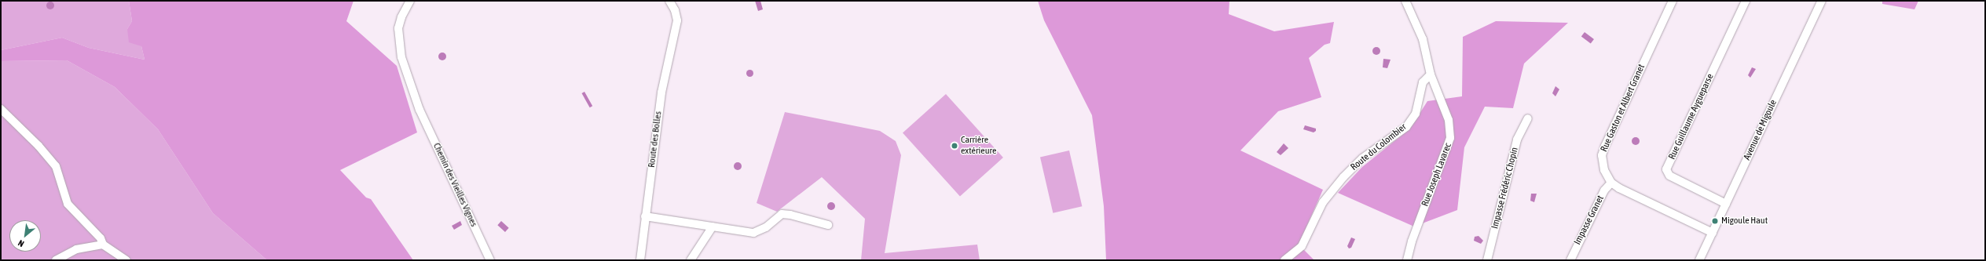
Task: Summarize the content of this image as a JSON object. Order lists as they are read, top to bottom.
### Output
{
  "streets": {
    "street": [
      "Rue Gaston et Albert Granet",
      "Rue Guillaume Aygueparse",
      "Avenue de Migoule",
      "Route des Bolles",
      "Route du Colombier",
      "Rue Joseph Lavarec",
      "Chemin des Vieilles Vignes",
      "Impasse Frédéric Chopin",
      "Impasse Granet"
    ]
  },
  "crossings": [
    ["Rue Gaston et Albert Granet", "Impasse Granet"],
    ["Rue Guillaume Aygueparse", "Avenue de Migoule"],
    ["Route du Colombier", "Rue Joseph Lavarec"]
  ],
  "places": ["Carrière extérieure", "Migoule Haut"],
  "north": "bottom left"
}
